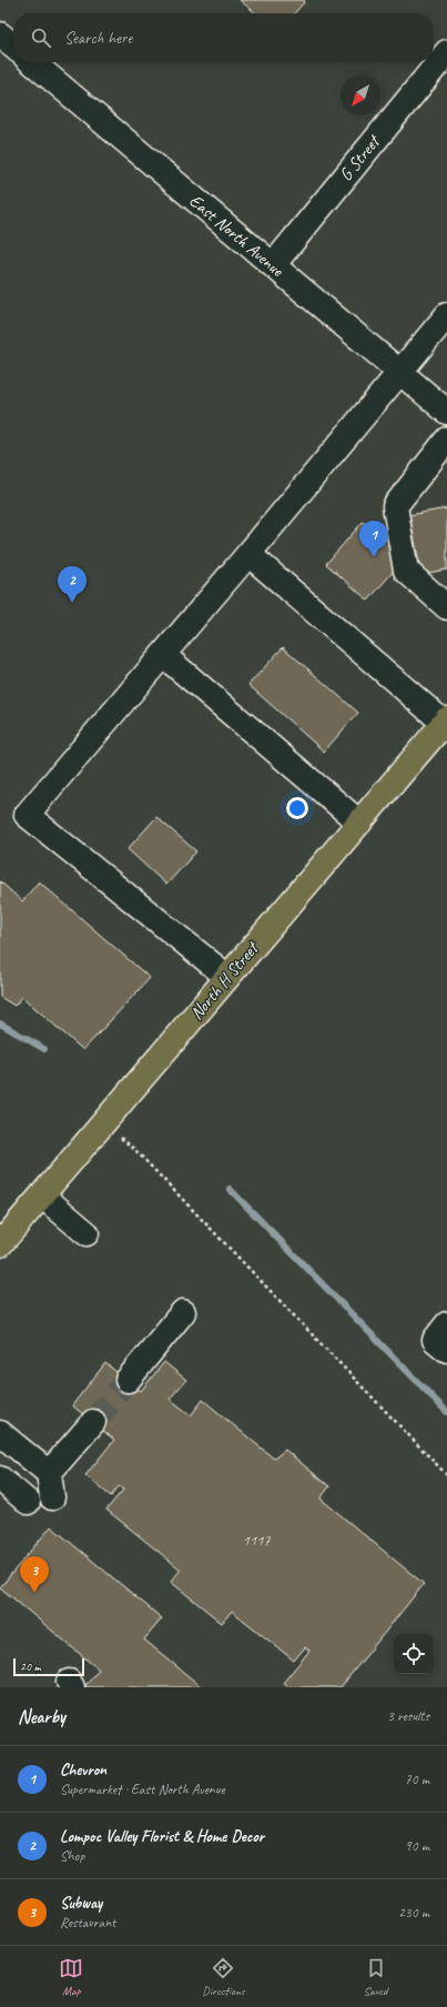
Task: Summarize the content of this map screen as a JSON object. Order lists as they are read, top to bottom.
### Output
{
  "streets": {
    "highway": ["North H Street"],
    "street": ["G Street", "East North Avenue"]
  },
  "crossings": [
    ["G Street", "East North Avenue"]
  ],
  "house_numbers": ["1117"],
  "scale_bar": "20 m",
  "north": "bottom left",
  "page": {
    "search": "Search here",
    "pins": ["1", "2", "3"],
    "scale": "20 m",
    "heading": ["Nearby", "3 results"],
    "list": [
      {
        "mark": "1",
        "name": "Chevron",
        "note": "Supermarket · East North Avenue",
        "value": "70 m"
      },
      {
        "mark": "2",
        "name": "Lompoc Valley Florist & Home Decor",
        "note": "Shop",
        "value": "90 m"
      },
      {
        "mark": "3",
        "name": "Subway",
        "note": "Restaurant",
        "value": "230 m"
      }
    ],
    "nav": ["Map", "Directions", "Saved"]
  }
}
